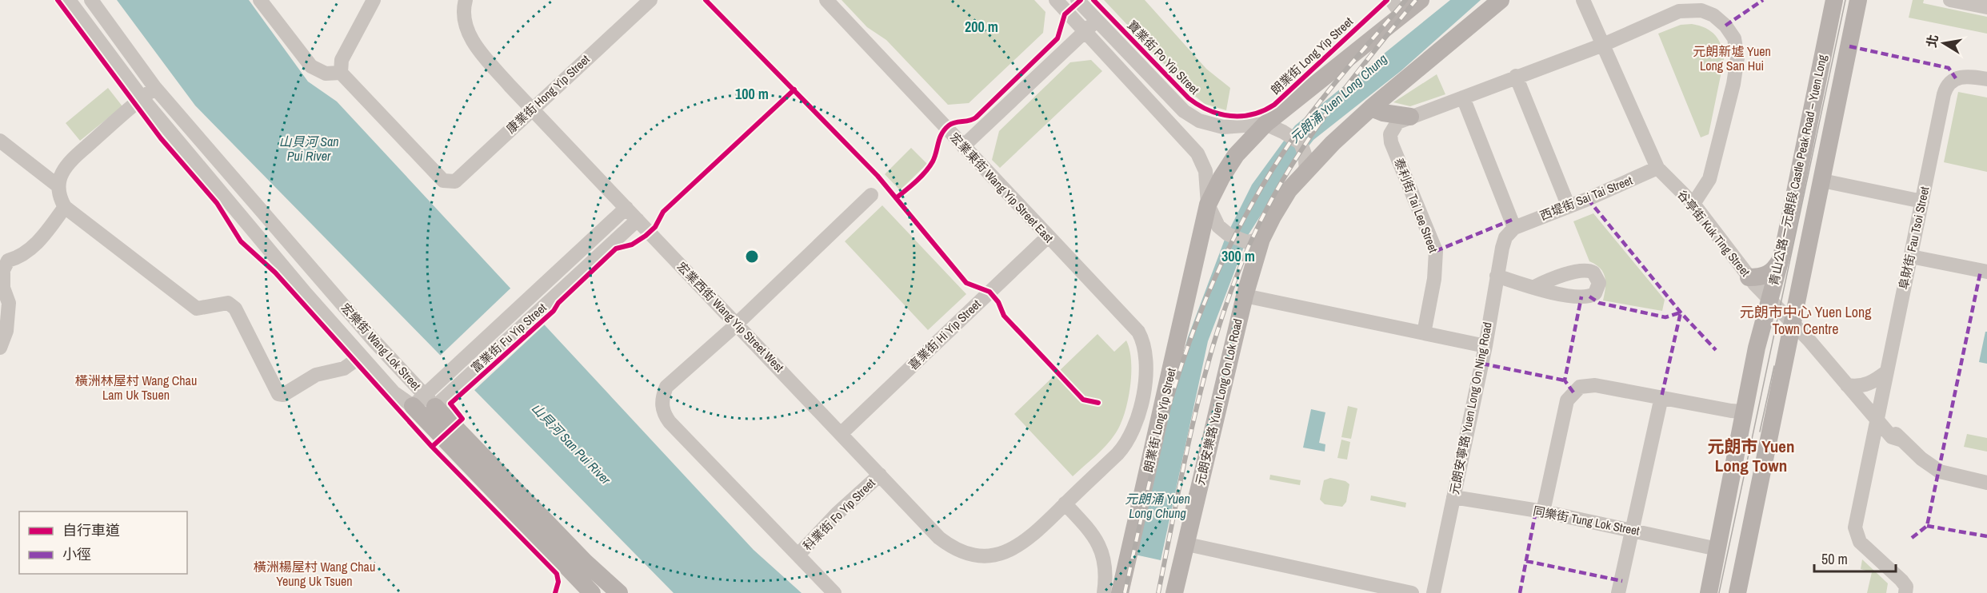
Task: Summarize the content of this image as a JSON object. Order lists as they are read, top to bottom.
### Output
{
  "streets": {
    "main road": [
      "朗業街 Long Yip Street",
      "青山公路－元朗段 Castle Peak Road – Yuen Long",
      "宏樂街 Wang Lok Street",
      "元朗安樂路 Yuen Long On Lok Road"
    ],
    "street": [
      "寶業街 Po Yip Street",
      "康業街 Hong Yip Street",
      "宏業東街 Wang Yip Street East",
      "西堤街 Sai Tai Street",
      "泰利街 Tai Lee Street",
      "谷亭街 Kuk Ting Street",
      "阜財街 Fau Tsoi Street",
      "宏業西街 Wang Yip Street West",
      "喜業街 Hi Yip Street",
      "富業街 Fu Yip Street",
      "元朗安寧路 Yuen Long On Ning Road",
      "科業街 Fo Yip Street",
      "同樂街 Tung Lok Street"
    ]
  },
  "crossings": [
    ["朗業街 Long Yip Street", "寶業街 Po Yip Street"],
    ["康業街 Hong Yip Street", "宏業西街 Wang Yip Street West"],
    ["青山公路－元朗段 Castle Peak Road – Yuen Long", "谷亭街 Kuk Ting Street"],
    ["青山公路－元朗段 Castle Peak Road – Yuen Long", "同樂街 Tung Lok Street"],
    ["宏業東街 Wang Yip Street East", "宏業西街 Wang Yip Street West"],
    ["宏業東街 Wang Yip Street East", "喜業街 Hi Yip Street"],
    ["西堤街 Sai Tai Street", "谷亭街 Kuk Ting Street"],
    ["西堤街 Sai Tai Street", "元朗安寧路 Yuen Long On Ning Road"],
    ["谷亭街 Kuk Ting Street", "阜財街 Fau Tsoi Street"],
    ["宏業西街 Wang Yip Street West", "喜業街 Hi Yip Street"],
    ["宏業西街 Wang Yip Street West", "富業街 Fu Yip Street"],
    ["宏業西街 Wang Yip Street West", "科業街 Fo Yip Street"],
    ["富業街 Fu Yip Street", "宏樂街 Wang Lok Street"],
    ["元朗安寧路 Yuen Long On Ning Road", "同樂街 Tung Lok Street"]
  ],
  "districts": [
    "元朗新墟 Yuen Long San Hui",
    "元朗市中心 Yuen Long Town Centre",
    "橫洲林屋村 Wang Chau Lam Uk Tsuen",
    "元朗市 Yuen Long Town",
    "橫洲楊屋村 Wang Chau Yeung Uk Tsuen"
  ],
  "water": ["元朗涌 Yuen Long Chung", "山貝河 San Pui River"],
  "legend": ["自行車道", "小徑"],
  "scale_bar": "50 m",
  "north": "left",
  "rings": ["200 m", "100 m", "300 m"]
}
